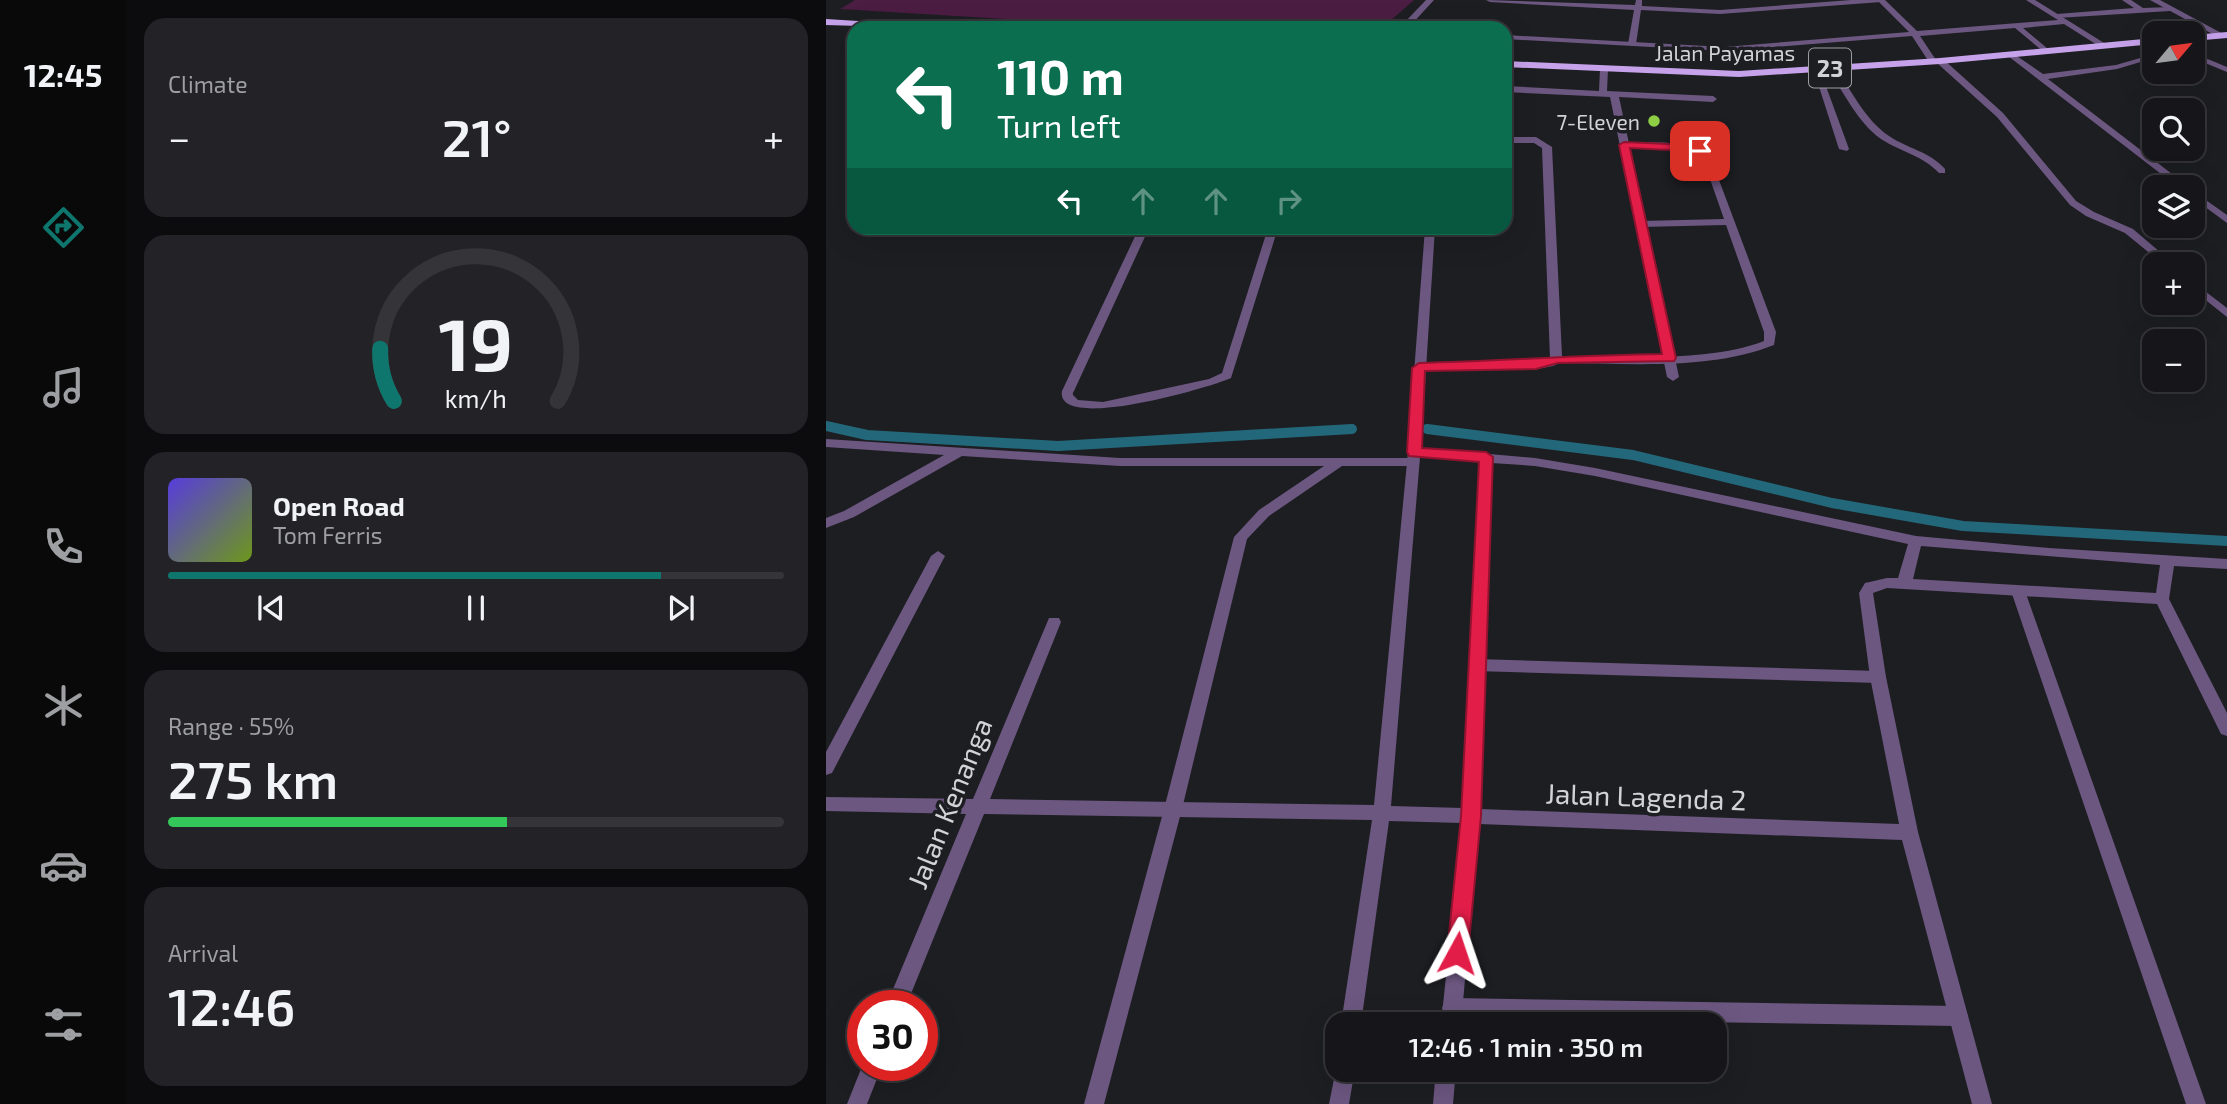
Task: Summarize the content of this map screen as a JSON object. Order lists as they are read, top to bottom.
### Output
{
  "streets": {
    "highway": ["Jalan Payamas", "23"],
    "street": ["Jalan Lagenda 2", "Jalan Kenanga"]
  },
  "crossings": [
    ["Jalan Lagenda 2", "Jalan Kenanga"]
  ],
  "places": ["7-Eleven"],
  "north": "top right",
  "page": {
    "tabs": "12:45",
    "tile": [
      "Climate",
      ["Range · 55%", "275 km"],
      ["Arrival", "12:46"]
    ],
    "map_buttons": ["+", "−"],
    "turn": ["110 m", "Turn left"],
    "heat": ["−", "21°", "+"],
    "song": ["Open Road", "Tom Ferris"],
    "limit": "30",
    "trip": "12:46 · 1 min · 350 m",
    "gauge": ["19", "km/h"]
  }
}
